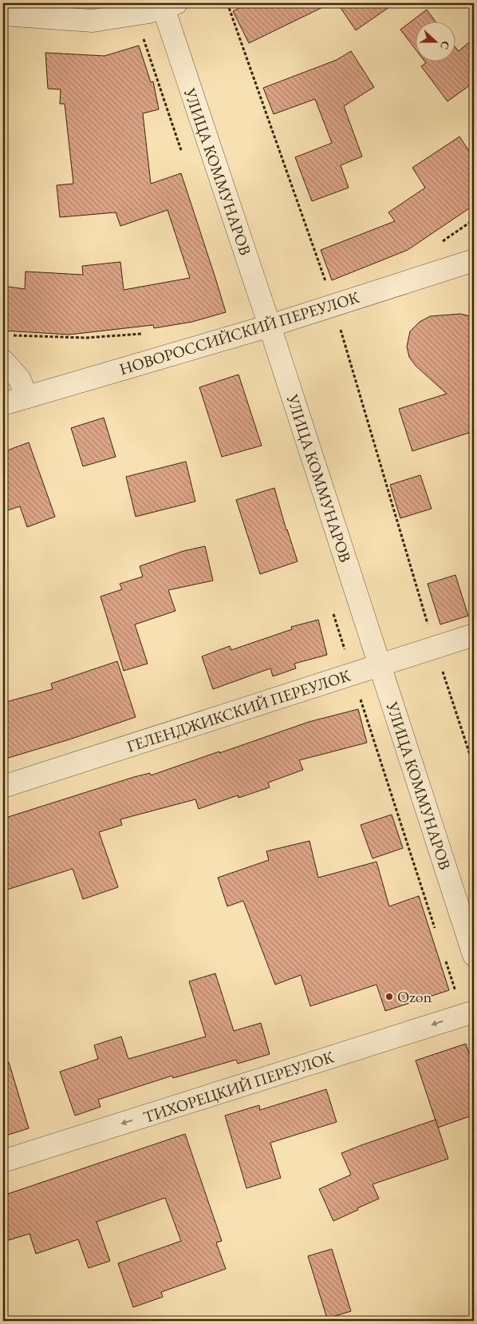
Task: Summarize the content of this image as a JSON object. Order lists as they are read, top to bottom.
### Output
{
  "streets": {
    "street": [
      "УЛИЦА КОММУНАРОВ",
      "НОВОРОССИЙСКИЙ ПЕРЕУЛОК",
      "ГЕЛЕНДЖИКСКИЙ ПЕРЕУЛОК",
      "ТИХОРЕЦКИЙ ПЕРЕУЛОК"
    ]
  },
  "crossings": [
    ["УЛИЦА КОММУНАРОВ", "НОВОРОССИЙСКИЙ ПЕРЕУЛОК"],
    ["УЛИЦА КОММУНАРОВ", "ГЕЛЕНДЖИКСКИЙ ПЕРЕУЛОК"]
  ],
  "one_way": ["ТИХОРЕЦКИЙ ПЕРЕУЛОК"],
  "places": ["Ozon"],
  "north": "right"
}
